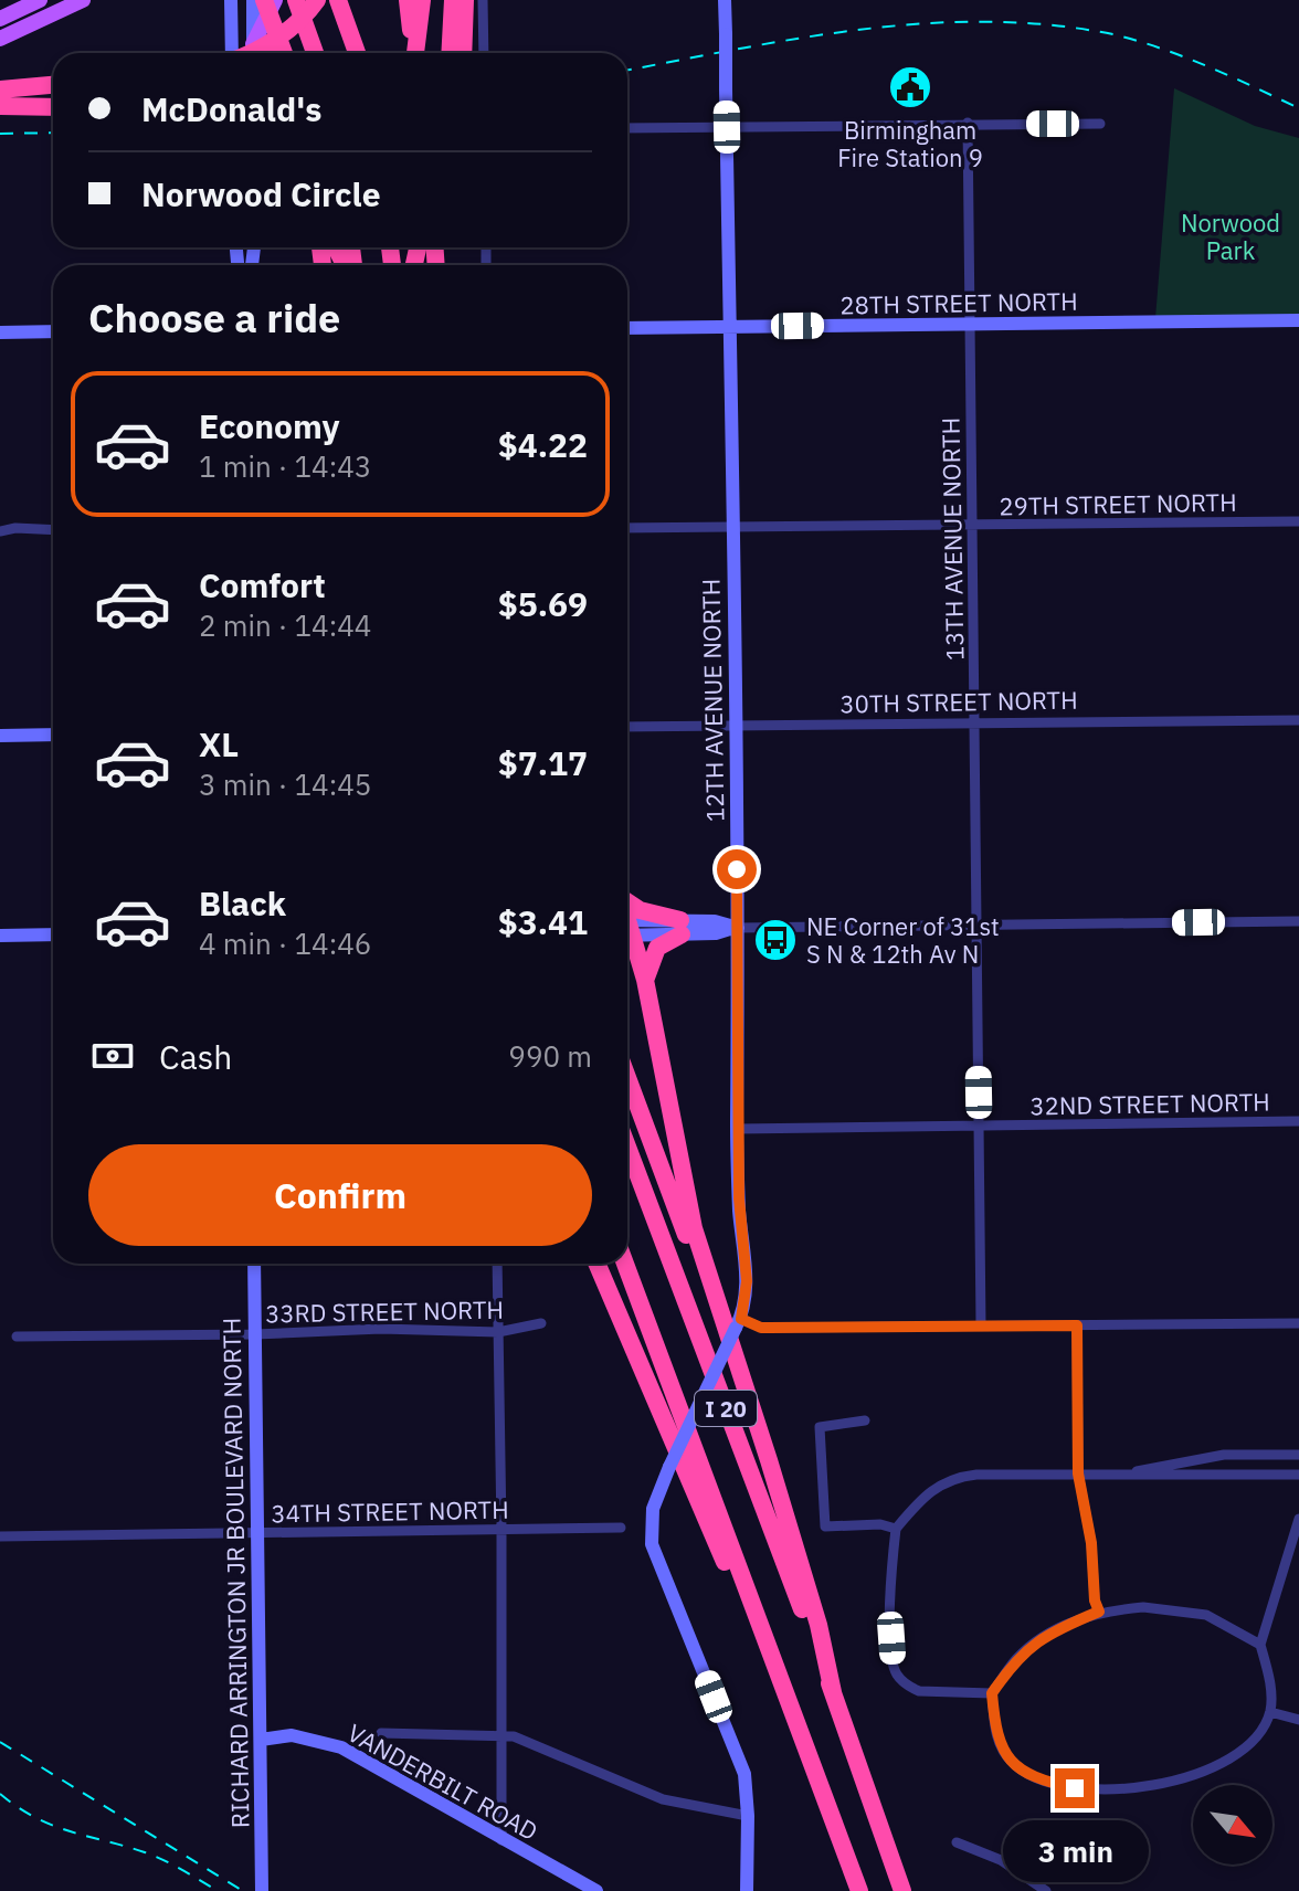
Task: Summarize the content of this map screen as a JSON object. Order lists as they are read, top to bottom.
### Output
{
  "streets": {
    "highway": ["I 20"],
    "street": [
      "28TH STREET NORTH",
      "29TH STREET NORTH",
      "13TH AVENUE NORTH",
      "12TH AVENUE NORTH",
      "30TH STREET NORTH",
      "32ND STREET NORTH",
      "33RD STREET NORTH",
      "34TH STREET NORTH",
      "RICHARD ARRINGTON JR BOULEVARD NORTH",
      "VANDERBILT ROAD"
    ]
  },
  "crossings": [
    ["28TH STREET NORTH", "13TH AVENUE NORTH"],
    ["28TH STREET NORTH", "12TH AVENUE NORTH"],
    ["29TH STREET NORTH", "13TH AVENUE NORTH"],
    ["29TH STREET NORTH", "12TH AVENUE NORTH"],
    ["13TH AVENUE NORTH", "30TH STREET NORTH"],
    ["13TH AVENUE NORTH", "32ND STREET NORTH"],
    ["12TH AVENUE NORTH", "30TH STREET NORTH"],
    ["12TH AVENUE NORTH", "32ND STREET NORTH"],
    ["33RD STREET NORTH", "RICHARD ARRINGTON JR BOULEVARD NORTH"],
    ["34TH STREET NORTH", "RICHARD ARRINGTON JR BOULEVARD NORTH"],
    ["RICHARD ARRINGTON JR BOULEVARD NORTH", "VANDERBILT ROAD"]
  ],
  "parks": ["Norwood Park"],
  "places": {
    "public building": ["Birmingham Fire Station 9"],
    "bus stop": ["NE Corner of 31st S N & 12th Av N"]
  },
  "north": "bottom right",
  "page": {
    "banner": ["McDonald's", "Norwood Circle"],
    "heading": "Choose a ride",
    "list": [
      {
        "name": "Economy",
        "note": "1 min · 14:43",
        "value": "$4.22"
      },
      {
        "name": "Comfort",
        "note": "2 min · 14:44",
        "value": "$5.69"
      },
      {
        "name": "XL",
        "note": "3 min · 14:45",
        "value": "$7.17"
      },
      {
        "name": "Black",
        "note": "4 min · 14:46",
        "value": "$3.41"
      }
    ],
    "pay": ["Cash", "990 m"],
    "buttons": "Confirm",
    "bubble": "3 min"
  }
}
